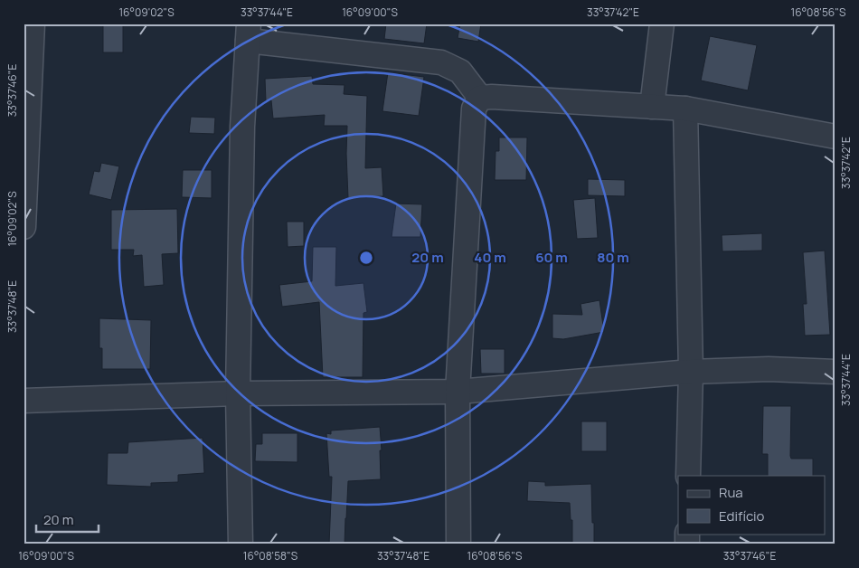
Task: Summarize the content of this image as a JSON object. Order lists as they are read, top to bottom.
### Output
{
  "legend": ["Rua", "Edifício"],
  "scale_bar": "20 m",
  "coordinates": [
    "16°09'02\"S",
    "33°37'44\"E",
    "16°09'00\"S",
    "33°37'42\"E",
    "16°08'56\"S",
    "33°37'46\"E",
    "33°37'48\"E",
    "16°08'58\"S"
  ],
  "rings": [
    "20 m",
    "40 m",
    "60 m",
    "80 m"
  ]
}
